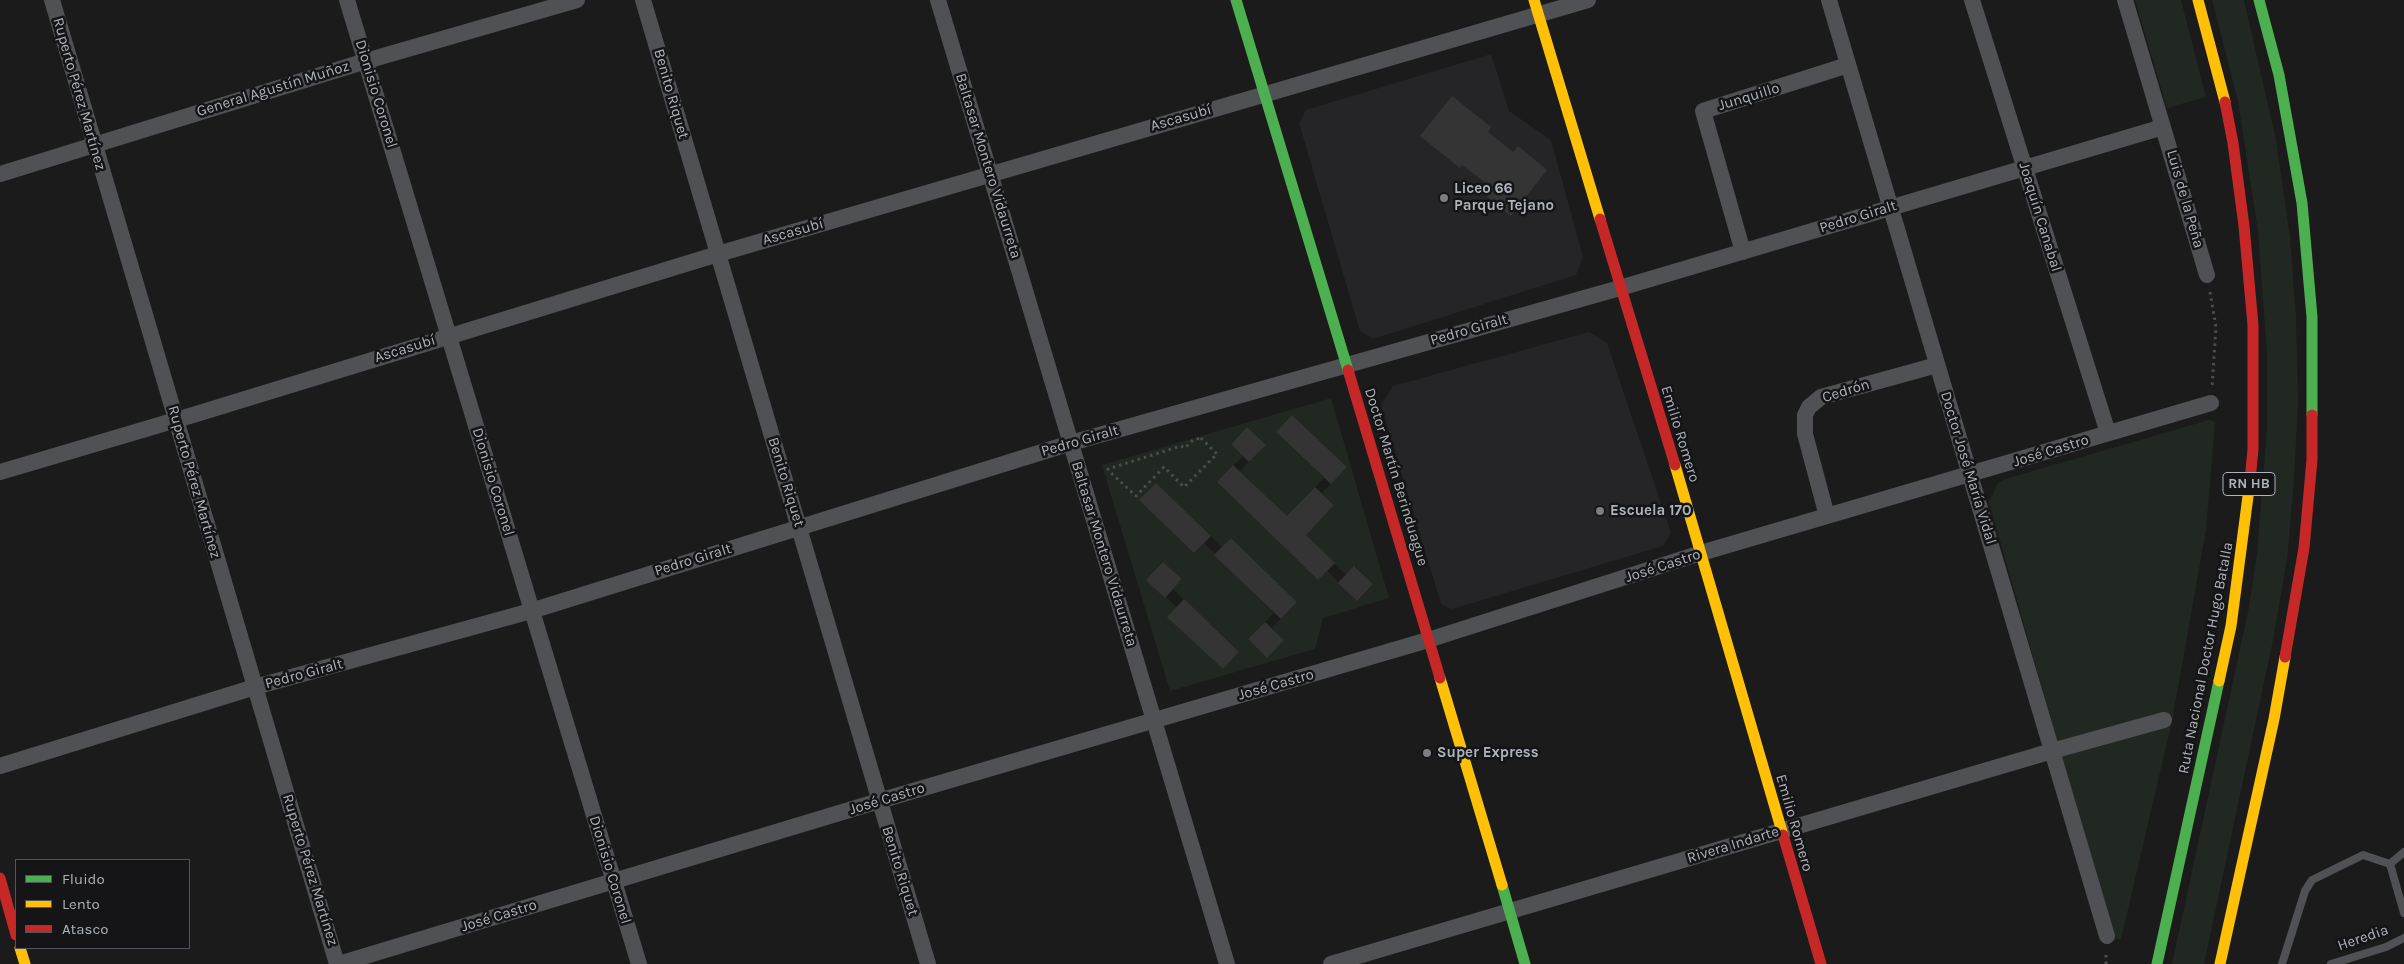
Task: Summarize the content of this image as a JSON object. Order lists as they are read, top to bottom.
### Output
{
  "streets": {
    "main road": [
      "Emilio Romero",
      "Doctor Martín Berinduague",
      "RN HB",
      "Ruta Nacional Doctor Hugo Batalla"
    ],
    "street": [
      "General Agustín Muñoz",
      "Ruperto Pérez Martínez",
      "Dionisio Coronel",
      "Benito Riquet",
      "Junquillo",
      "Ascasubí",
      "Baltasar Montero Vidaurreta",
      "Luis de la Peña",
      "Pedro Giralt",
      "Joaquín Canabal",
      "Cedrón",
      "José Castro",
      "Doctor José María Vidal",
      "Rivera Indarte"
    ],
    "lane": ["Heredia"]
  },
  "crossings": [
    ["General Agustín Muñoz", "Ruperto Pérez Martínez"],
    ["General Agustín Muñoz", "Dionisio Coronel"],
    ["Ruperto Pérez Martínez", "Ascasubí"],
    ["Ruperto Pérez Martínez", "Pedro Giralt"],
    ["Ruperto Pérez Martínez", "José Castro"],
    ["Dionisio Coronel", "Ascasubí"],
    ["Dionisio Coronel", "Pedro Giralt"],
    ["Dionisio Coronel", "José Castro"],
    ["Benito Riquet", "Ascasubí"],
    ["Benito Riquet", "Pedro Giralt"],
    ["Benito Riquet", "José Castro"],
    ["Junquillo", "Pedro Giralt"],
    ["Junquillo", "Doctor José María Vidal"],
    ["Ascasubí", "Baltasar Montero Vidaurreta"],
    ["Ascasubí", "Emilio Romero"],
    ["Ascasubí", "Doctor Martín Berinduague"],
    ["Baltasar Montero Vidaurreta", "Pedro Giralt"],
    ["Baltasar Montero Vidaurreta", "José Castro"],
    ["Luis de la Peña", "Pedro Giralt"],
    ["Pedro Giralt", "Joaquín Canabal"],
    ["Pedro Giralt", "Emilio Romero"],
    ["Pedro Giralt", "Doctor José María Vidal"],
    ["Pedro Giralt", "Doctor Martín Berinduague"],
    ["Joaquín Canabal", "José Castro"],
    ["Cedrón", "José Castro"],
    ["Cedrón", "Doctor José María Vidal"],
    ["Emilio Romero", "José Castro"],
    ["Emilio Romero", "Rivera Indarte"],
    ["José Castro", "Doctor José María Vidal"],
    ["José Castro", "Doctor Martín Berinduague"],
    ["Doctor José María Vidal", "Rivera Indarte"],
    ["Doctor Martín Berinduague", "Rivera Indarte"]
  ],
  "places": ["Liceo 66 Parque Tejano", "Escuela 170", "Super Express"],
  "legend": ["Fluido", "Lento", "Atasco"]
}
